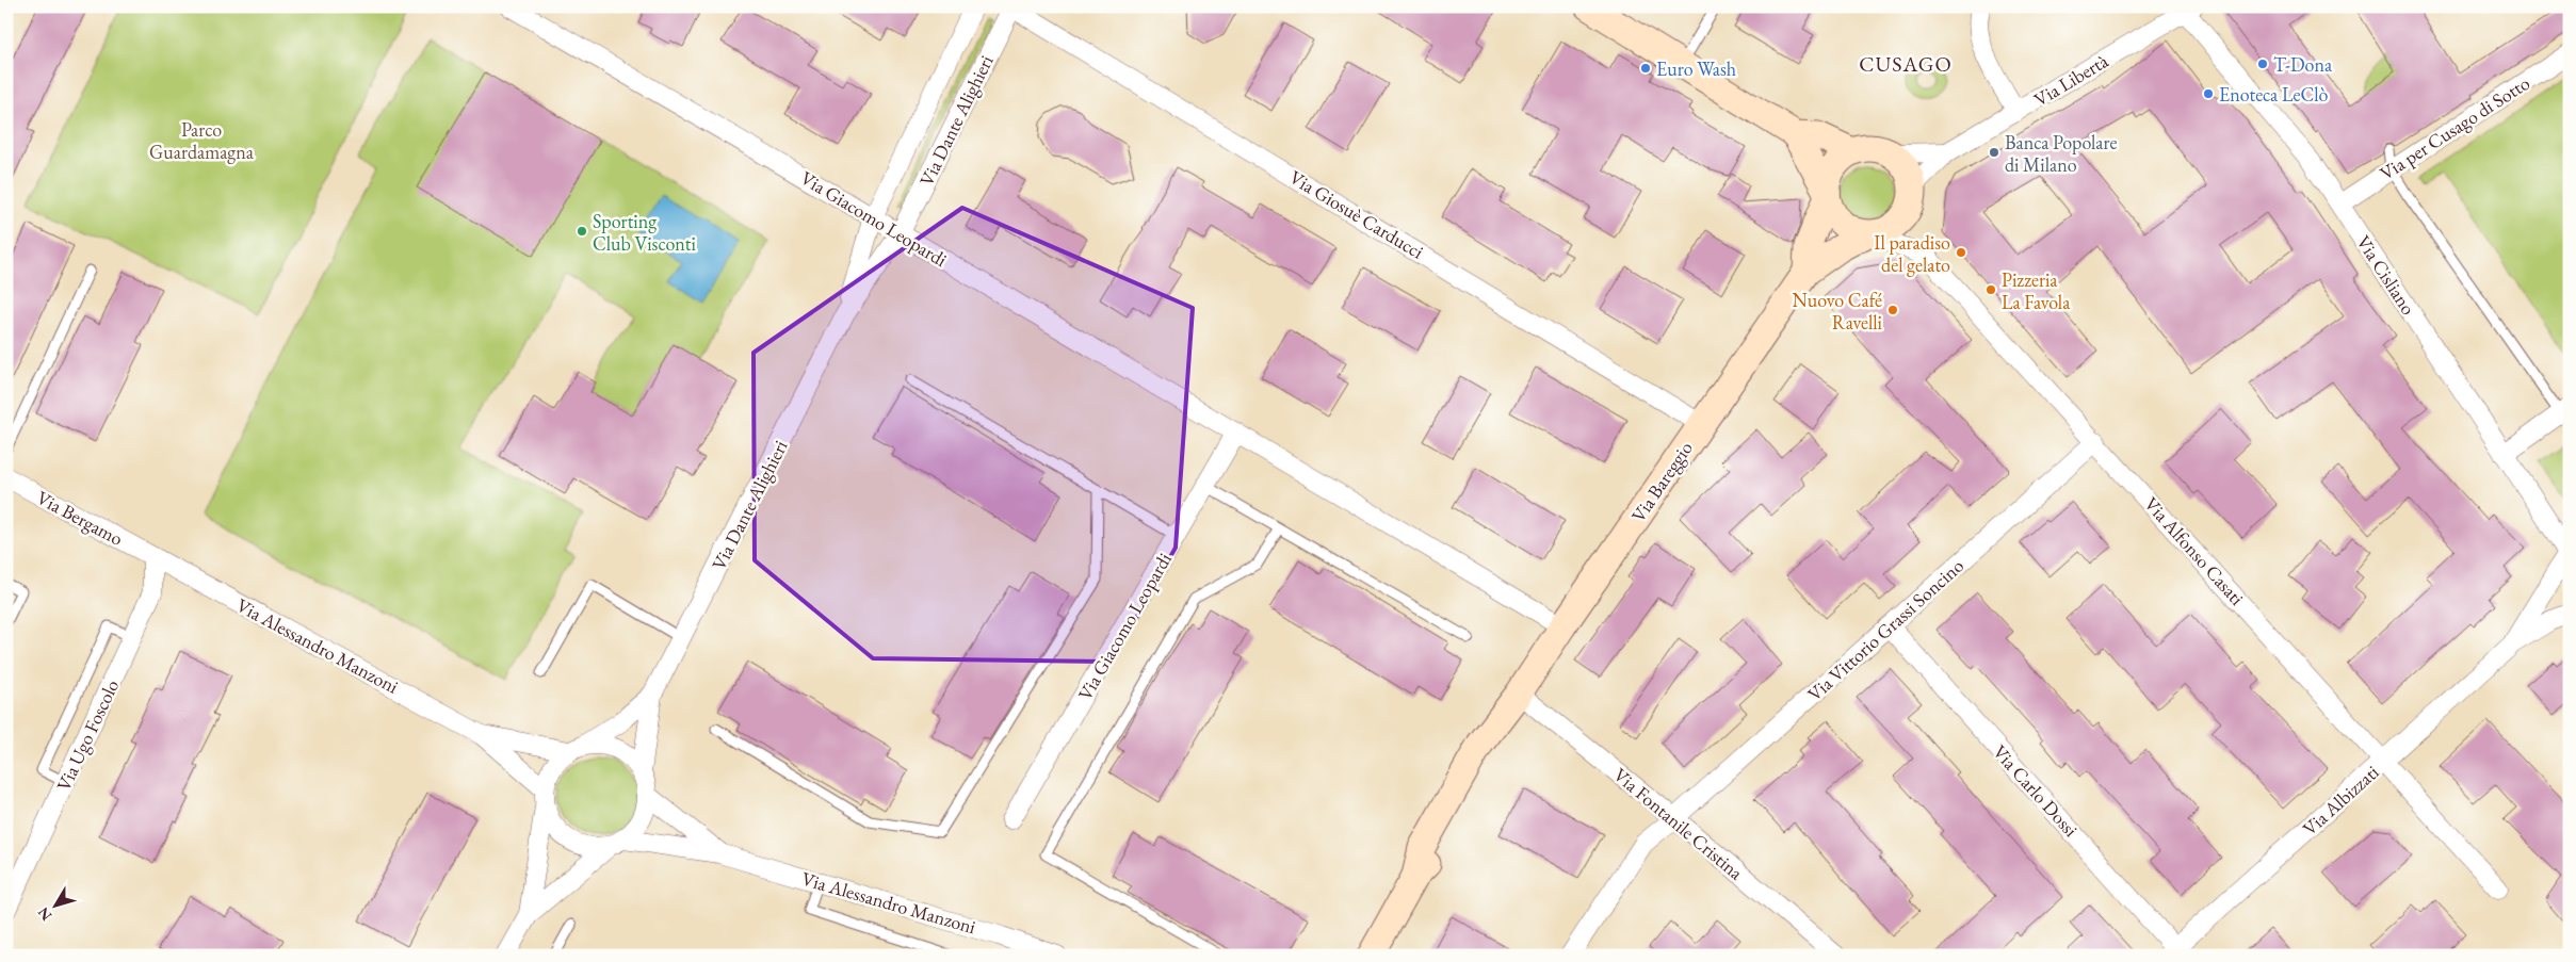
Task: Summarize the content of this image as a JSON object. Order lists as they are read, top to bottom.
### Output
{
  "streets": {
    "street": [
      "Via Libertà",
      "Via Dante Alighieri",
      "Via per Cusago di Sotto",
      "Via Giosuè Carducci",
      "Via Giacomo Leopardi",
      "Via Cisliano",
      "Via Bareggio",
      "Via Bergamo",
      "Via Alfonso Casati",
      "Via Vittorio Grassi Soncino",
      "Via Alessandro Manzoni",
      "Via Ugo Foscolo",
      "Via Carlo Dossi",
      "Via Albizzati",
      "Via Fontanile Cristina"
    ]
  },
  "crossings": [
    ["Via Libertà", "Via Cisliano"],
    ["Via Libertà", "Via Bareggio"],
    ["Via Libertà", "Via Alfonso Casati"],
    ["Via Dante Alighieri", "Via Giosuè Carducci"],
    ["Via Dante Alighieri", "Via Giacomo Leopardi"],
    ["Via Dante Alighieri", "Via Alessandro Manzoni"],
    ["Via per Cusago di Sotto", "Via Cisliano"],
    ["Via Giosuè Carducci", "Via Bareggio"],
    ["Via Giacomo Leopardi", "Via Bareggio"],
    ["Via Cisliano", "Via Albizzati"],
    ["Via Bareggio", "Via Alfonso Casati"],
    ["Via Bareggio", "Via Fontanile Cristina"],
    ["Via Bergamo", "Via Alessandro Manzoni"],
    ["Via Bergamo", "Via Ugo Foscolo"],
    ["Via Alfonso Casati", "Via Vittorio Grassi Soncino"],
    ["Via Alfonso Casati", "Via Albizzati"],
    ["Via Vittorio Grassi Soncino", "Via Carlo Dossi"],
    ["Via Vittorio Grassi Soncino", "Via Fontanile Cristina"],
    ["Via Alessandro Manzoni", "Via Ugo Foscolo"],
    ["Via Carlo Dossi", "Via Albizzati"]
  ],
  "districts": ["CUSAGO"],
  "parks": ["Parco Guardamagna"],
  "places": [
    "T-Dona",
    "Euro Wash",
    "Enoteca LeClò",
    "Banca Popolare di Milano",
    "Sporting Club Visconti",
    "Il paradiso del gelato",
    "Pizzeria La Favola",
    "Nuovo Café Ravelli"
  ],
  "north": "bottom left"
}
